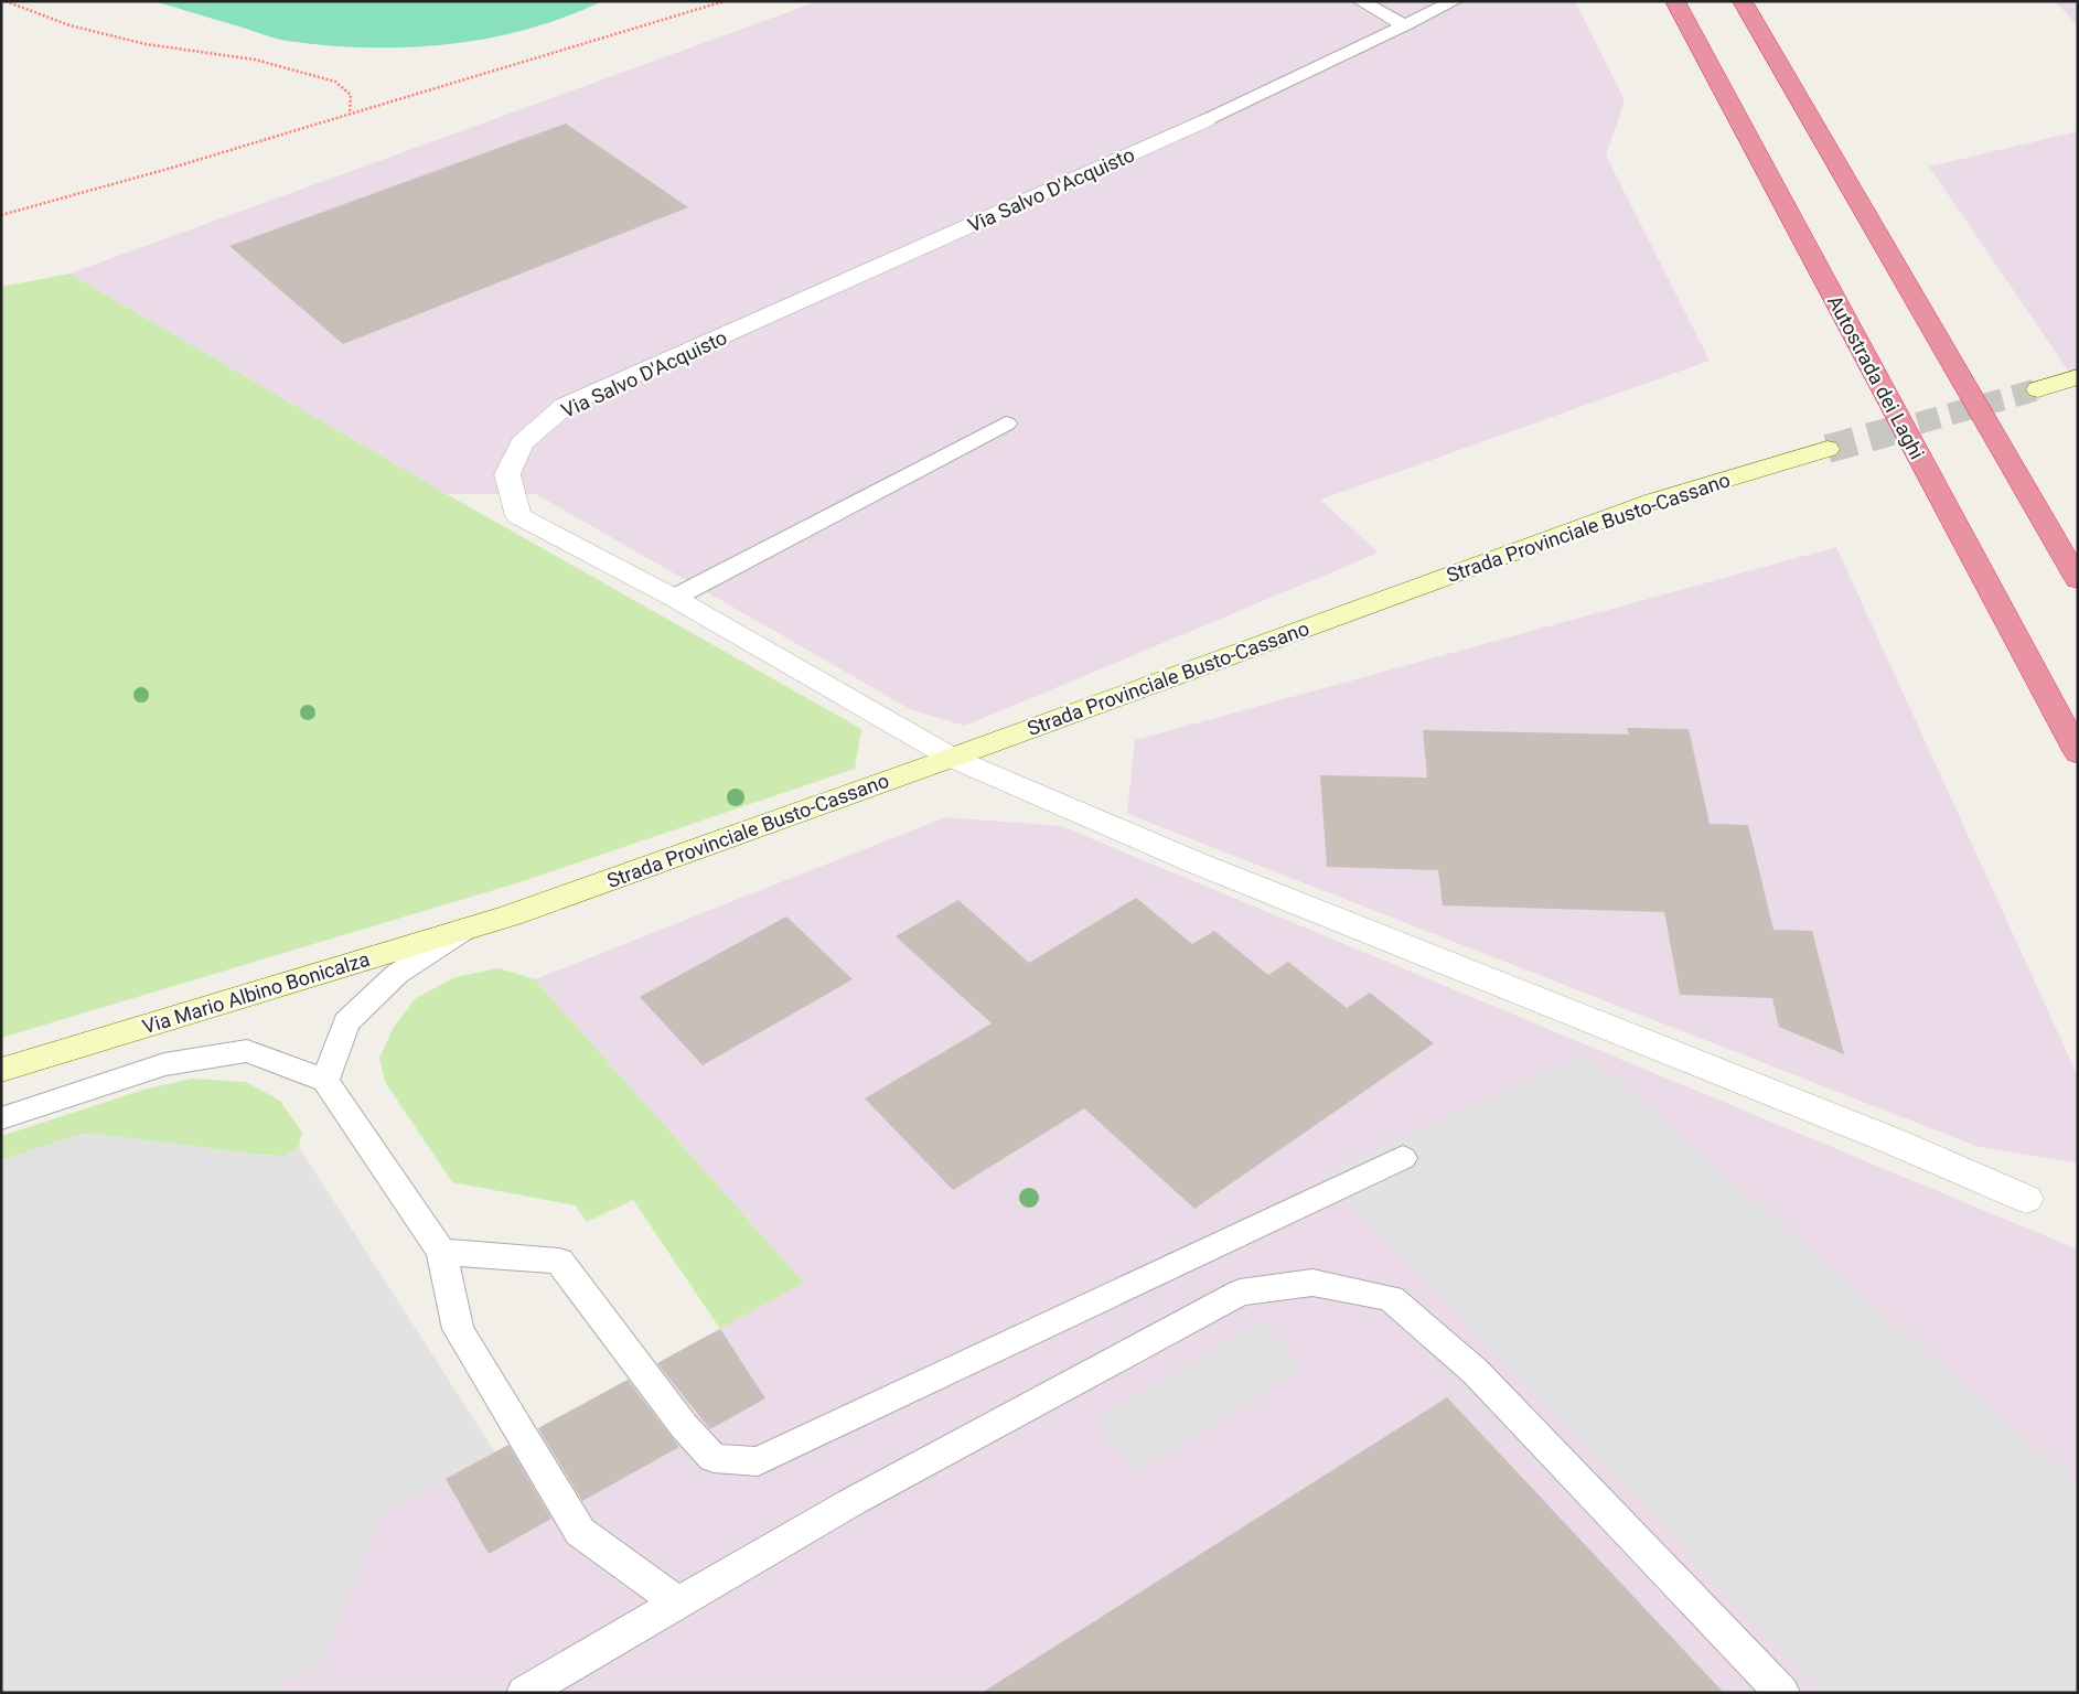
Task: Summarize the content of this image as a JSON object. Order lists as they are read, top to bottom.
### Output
{
  "streets": {
    "highway": ["Autostrada dei Laghi"],
    "main road": ["Strada Provinciale Busto-Cassano", "Via Mario Albino Bonicalza"],
    "street": ["Via Salvo D'Acquisto"]
  },
  "crossings": [
    ["Via Salvo D'Acquisto", "Strada Provinciale Busto-Cassano"],
    ["Strada Provinciale Busto-Cassano", "Via Mario Albino Bonicalza"]
  ]
}
